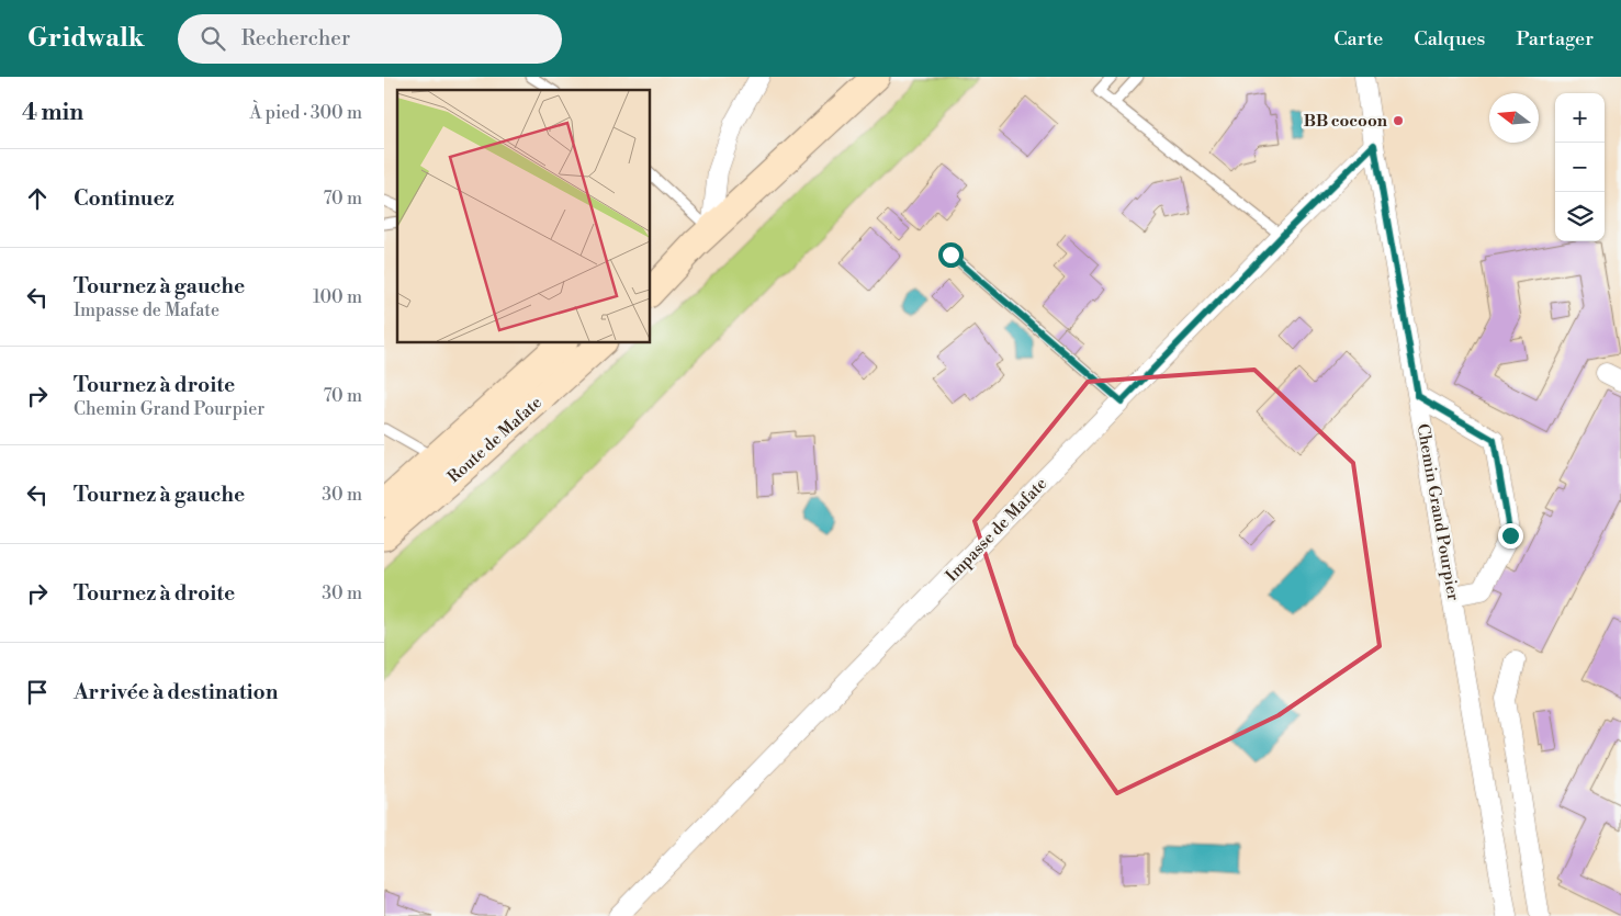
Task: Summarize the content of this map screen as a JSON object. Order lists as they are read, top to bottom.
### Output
{
  "streets": {
    "main road": ["Route de Mafate"],
    "street": ["Chemin Grand Pourpier", "Impasse de Mafate"]
  },
  "crossings": [
    ["Chemin Grand Pourpier", "Impasse de Mafate"]
  ],
  "places": ["BB cocoon"],
  "north": "left",
  "page": {
    "header": "Gridwalk",
    "search": "Rechercher",
    "nav": ["Carte", "Calques", "Partager"],
    "heading": ["4 min", "À pied · 300 m"],
    "map_buttons": ["+", "−"],
    "list": [
      ["Continuez", "70 m"],
      ["Tournez à gauche", "Impasse de Mafate", "100 m"],
      ["Tournez à droite", "Chemin Grand Pourpier", "70 m"],
      ["Tournez à gauche", "30 m"],
      ["Tournez à droite", "30 m"],
      "Arrivée à destination"
    ]
  }
}
